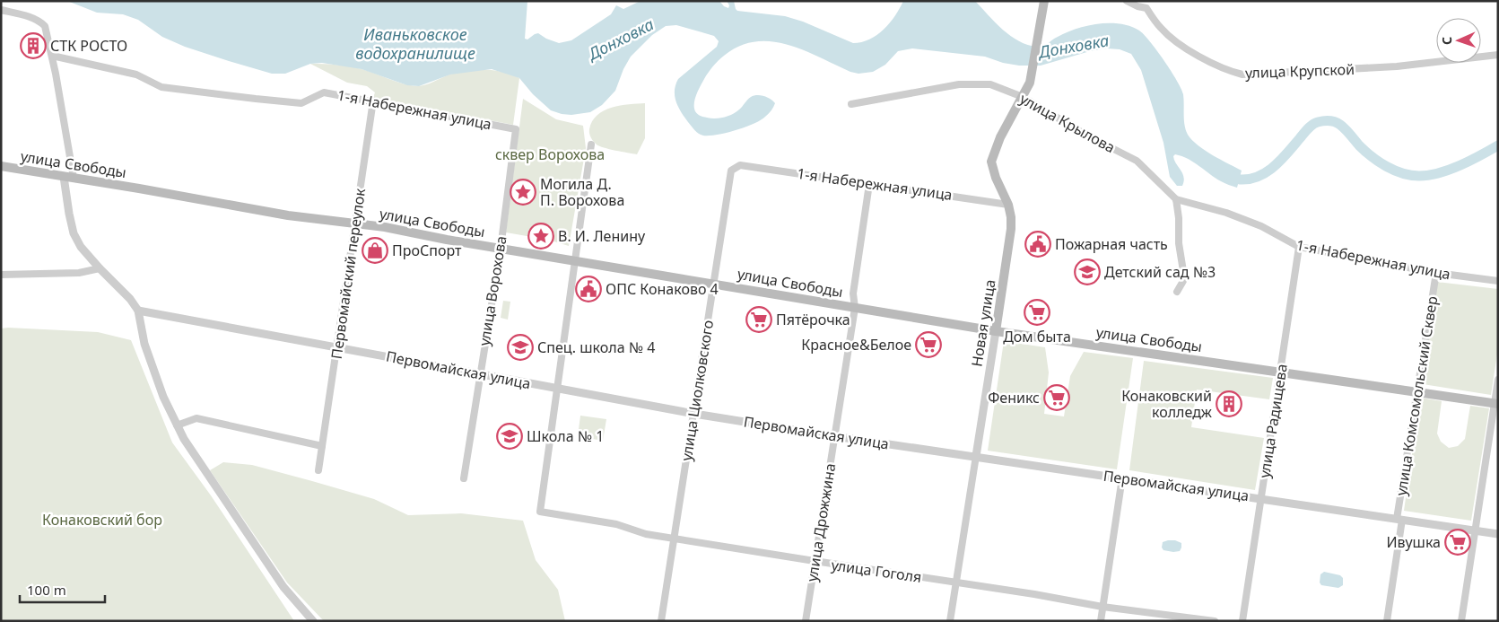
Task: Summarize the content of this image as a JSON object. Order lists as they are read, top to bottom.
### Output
{
  "streets": {
    "main road": ["улица Свободы", "Новая улица"],
    "street": [
      "улица Крупской",
      "1-я Набережная улица",
      "улица Крылова",
      "Первомайский переулок",
      "улица Ворохова",
      "Первомайская улица",
      "улица Циолковского",
      "улица Комсомольский Сквер",
      "улица Радищева",
      "улица Дрожжина",
      "улица Гоголя"
    ]
  },
  "crossings": [
    ["1-я Набережная улица", "улица Крылова"],
    ["1-я Набережная улица", "Первомайский переулок"],
    ["1-я Набережная улица", "улица Ворохова"],
    ["1-я Набережная улица", "Новая улица"],
    ["1-я Набережная улица", "улица Циолковского"],
    ["1-я Набережная улица", "улица Комсомольский Сквер"],
    ["1-я Набережная улица", "улица Радищева"],
    ["1-я Набережная улица", "улица Дрожжина"],
    ["улица Крылова", "Новая улица"],
    ["улица Свободы", "Первомайский переулок"],
    ["улица Свободы", "улица Ворохова"],
    ["улица Свободы", "Новая улица"],
    ["улица Свободы", "улица Циолковского"],
    ["улица Свободы", "улица Комсомольский Сквер"],
    ["улица Свободы", "улица Радищева"],
    ["улица Свободы", "улица Дрожжина"],
    ["Первомайский переулок", "Первомайская улица"],
    ["улица Ворохова", "Первомайская улица"],
    ["Новая улица", "Первомайская улица"],
    ["Новая улица", "улица Гоголя"],
    ["Первомайская улица", "улица Циолковского"],
    ["Первомайская улица", "улица Комсомольский Сквер"],
    ["Первомайская улица", "улица Радищева"],
    ["Первомайская улица", "улица Дрожжина"],
    ["Первомайская улица", "улица Гоголя"],
    ["улица Циолковского", "улица Гоголя"],
    ["улица Дрожжина", "улица Гоголя"]
  ],
  "water": ["Иваньковское водохранилище", "Донховка"],
  "parks": ["сквер Ворохова", "Конаковский бор"],
  "places": {
    "building": ["СТК РОСТО", "Конаковский колледж"],
    "place": ["Могила Д. П. Ворохова", "В. И. Ленину"],
    "public building": ["Пожарная часть", "ОПС Конаково 4"],
    "shop": ["ПроСпорт"],
    "school or university": ["Детский сад №3", "Спец. школа № 4", "Школа № 1"],
    "supermarket": [
      "Дом быта",
      "Пятёрочка",
      "Красное&Белое",
      "Феникс",
      "Ивушка"
    ]
  },
  "scale_bar": "100 m",
  "north": "left"
}
